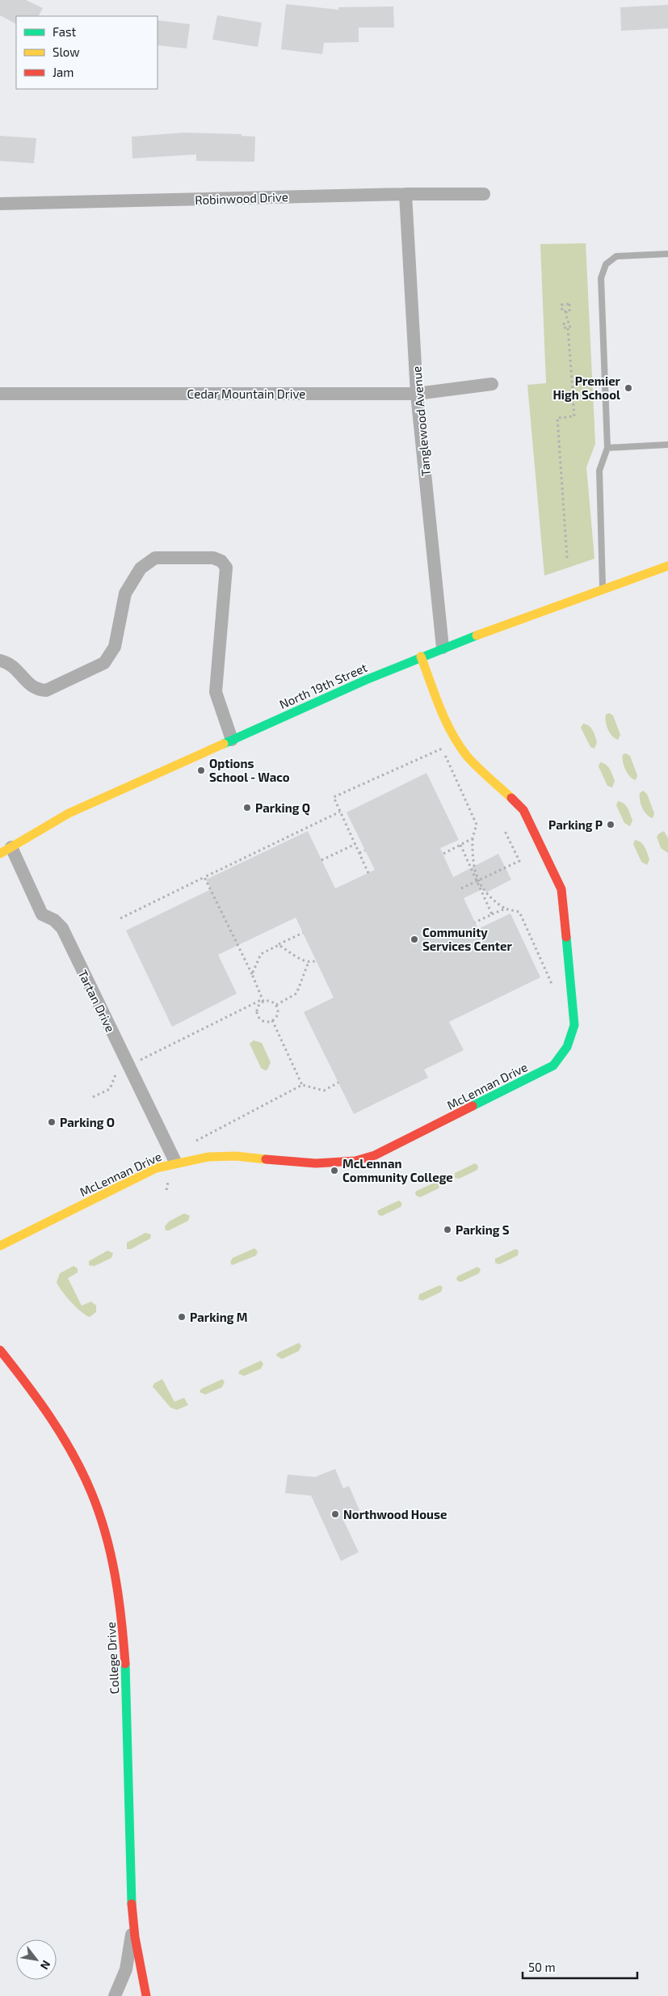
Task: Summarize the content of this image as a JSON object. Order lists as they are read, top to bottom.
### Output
{
  "streets": {
    "street": [
      "Robinwood Drive",
      "Cedar Mountain Drive",
      "Tanglewood Avenue",
      "North 19th Street",
      "Tartan Drive",
      "McLennan Drive",
      "College Drive"
    ]
  },
  "crossings": [
    ["Robinwood Drive", "Tanglewood Avenue"],
    ["Cedar Mountain Drive", "Tanglewood Avenue"],
    ["Tanglewood Avenue", "North 19th Street"],
    ["North 19th Street", "Tartan Drive"],
    ["North 19th Street", "McLennan Drive"],
    ["Tartan Drive", "McLennan Drive"]
  ],
  "places": [
    "Premier High School",
    "Options School - Waco",
    "Parking Q",
    "Parking P",
    "Community Services Center",
    "Parking O",
    "McLennan Community College",
    "Parking S",
    "Parking M",
    "Northwood House"
  ],
  "legend": ["Fast", "Slow", "Jam"],
  "scale_bar": "50 m",
  "north": "bottom right"
}
